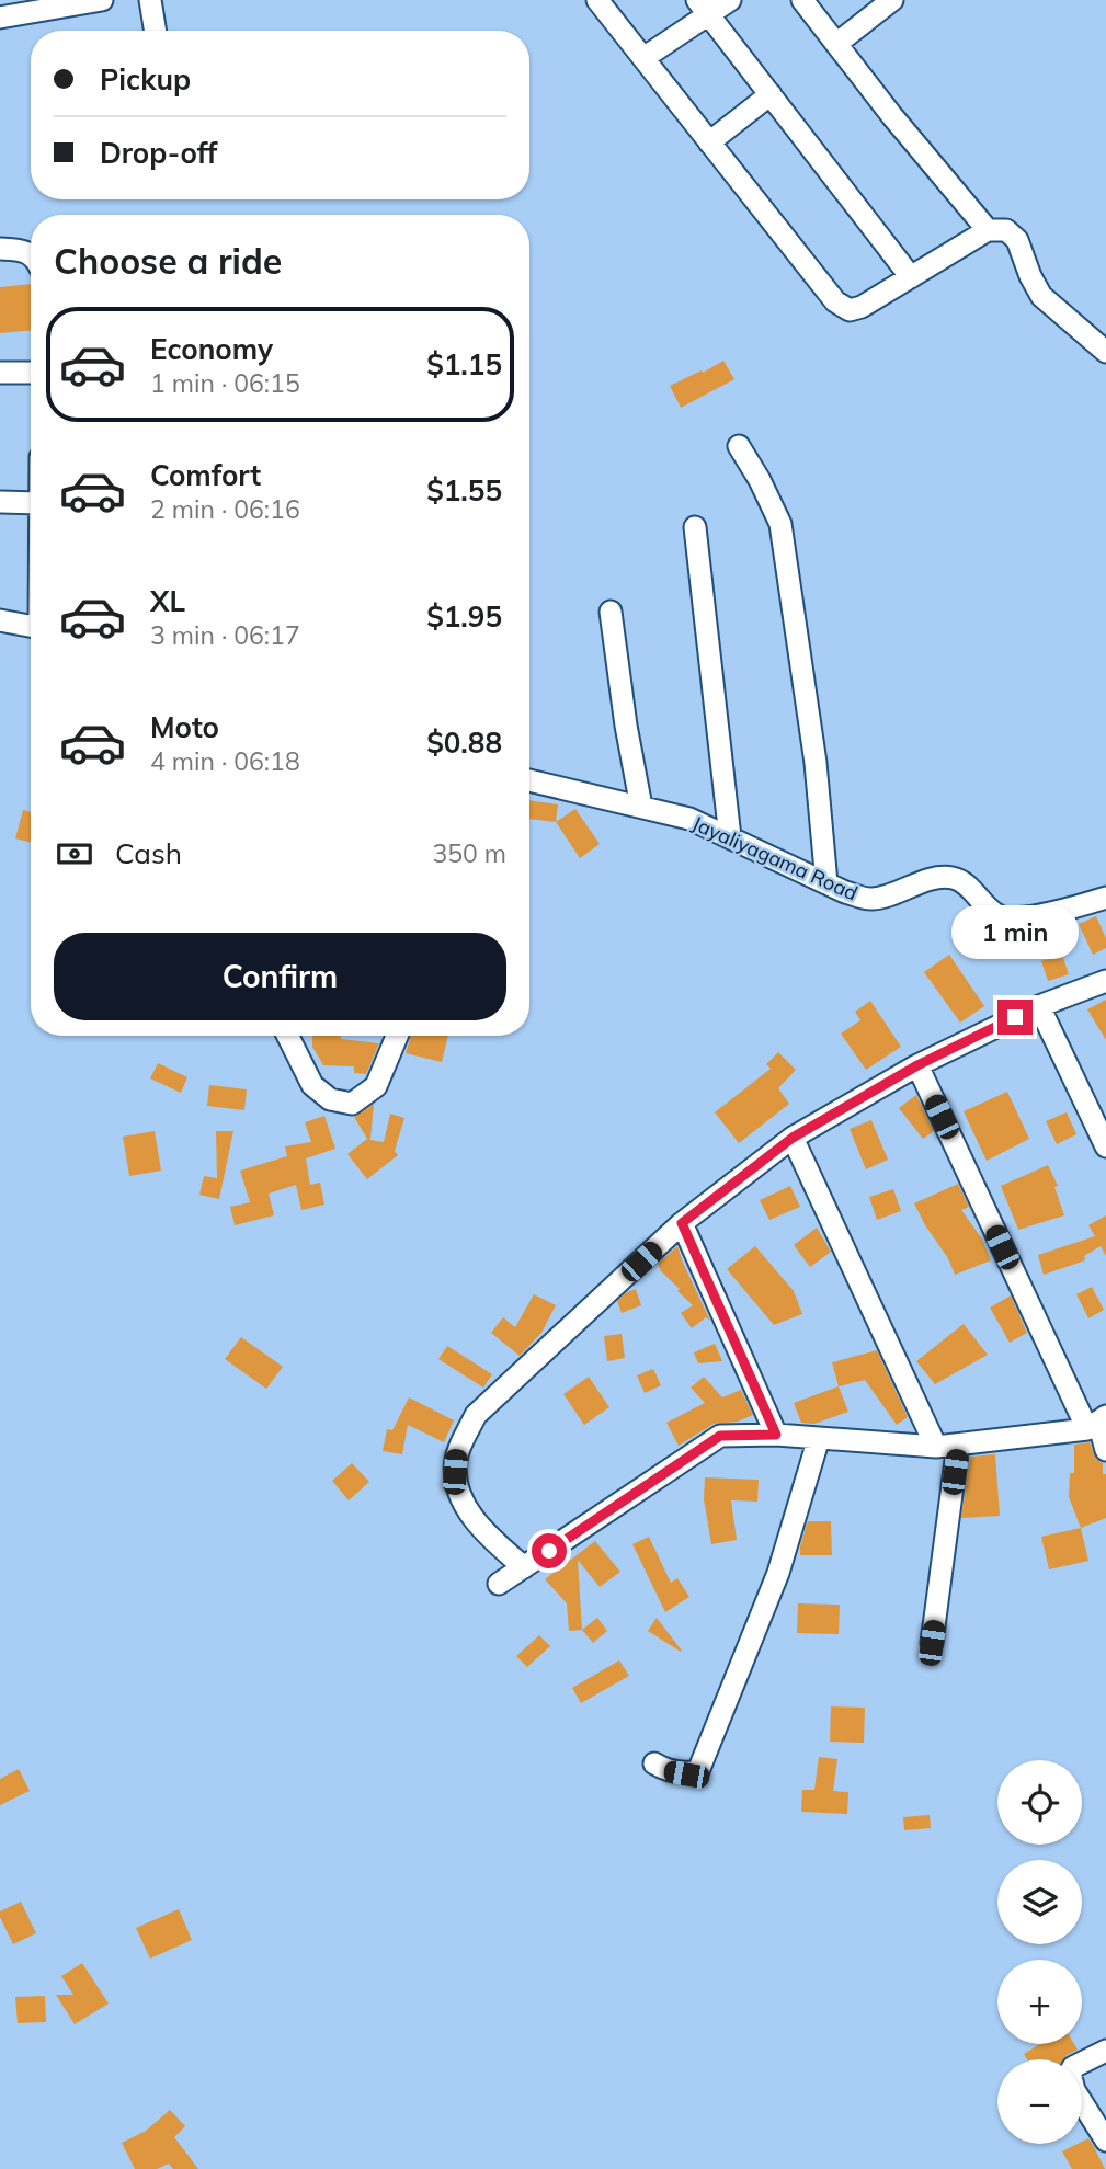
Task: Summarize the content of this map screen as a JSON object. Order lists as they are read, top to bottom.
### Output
{
  "streets": {
    "street": ["Jayaliyagama Road"]
  },
  "page": {
    "banner": ["Pickup", "Drop-off"],
    "heading": "Choose a ride",
    "list": [
      {
        "name": "Economy",
        "note": "1 min · 06:15",
        "value": "$1.15"
      },
      {
        "name": "Comfort",
        "note": "2 min · 06:16",
        "value": "$1.55"
      },
      {
        "name": "XL",
        "note": "3 min · 06:17",
        "value": "$1.95"
      },
      {
        "name": "Moto",
        "note": "4 min · 06:18",
        "value": "$0.88"
      }
    ],
    "pay": ["Cash", "350 m"],
    "bubble": "1 min",
    "buttons": "Confirm",
    "map_buttons": ["+", "−"]
  }
}
